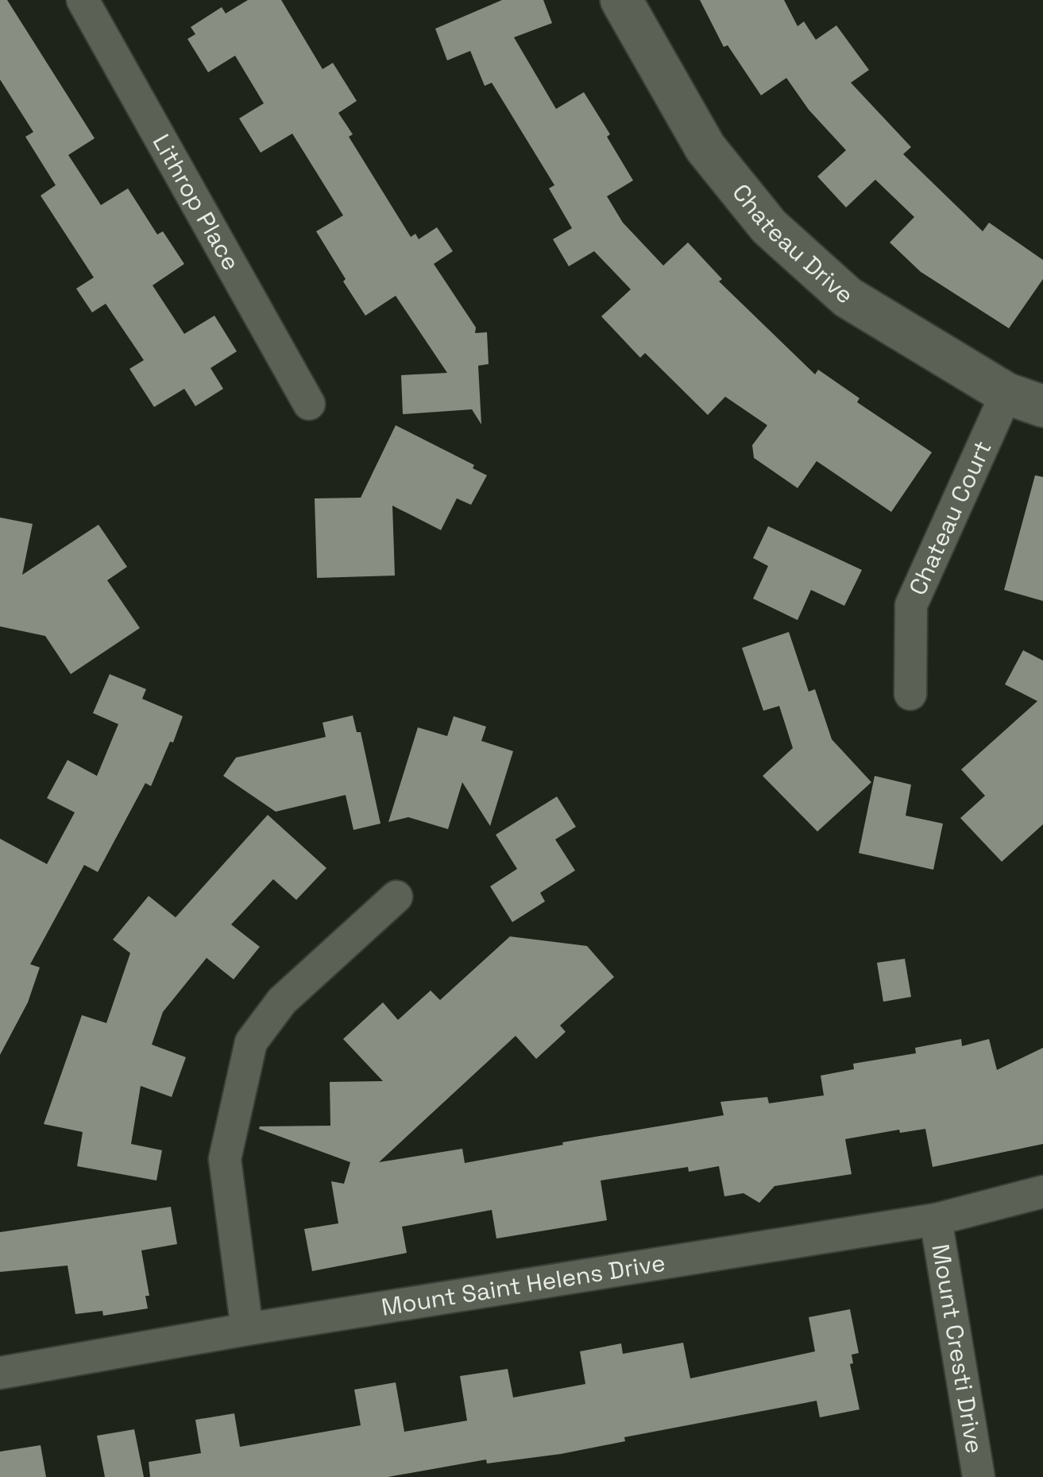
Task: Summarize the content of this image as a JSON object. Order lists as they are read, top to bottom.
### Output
{
  "streets": {
    "street": [
      "Lithrop Place",
      "Chateau Drive",
      "Chateau Court",
      "Mount Saint Helens Drive",
      "Mount Cresti Drive"
    ]
  },
  "crossings": [
    ["Chateau Drive", "Chateau Court"],
    ["Mount Saint Helens Drive", "Mount Cresti Drive"]
  ]
}
